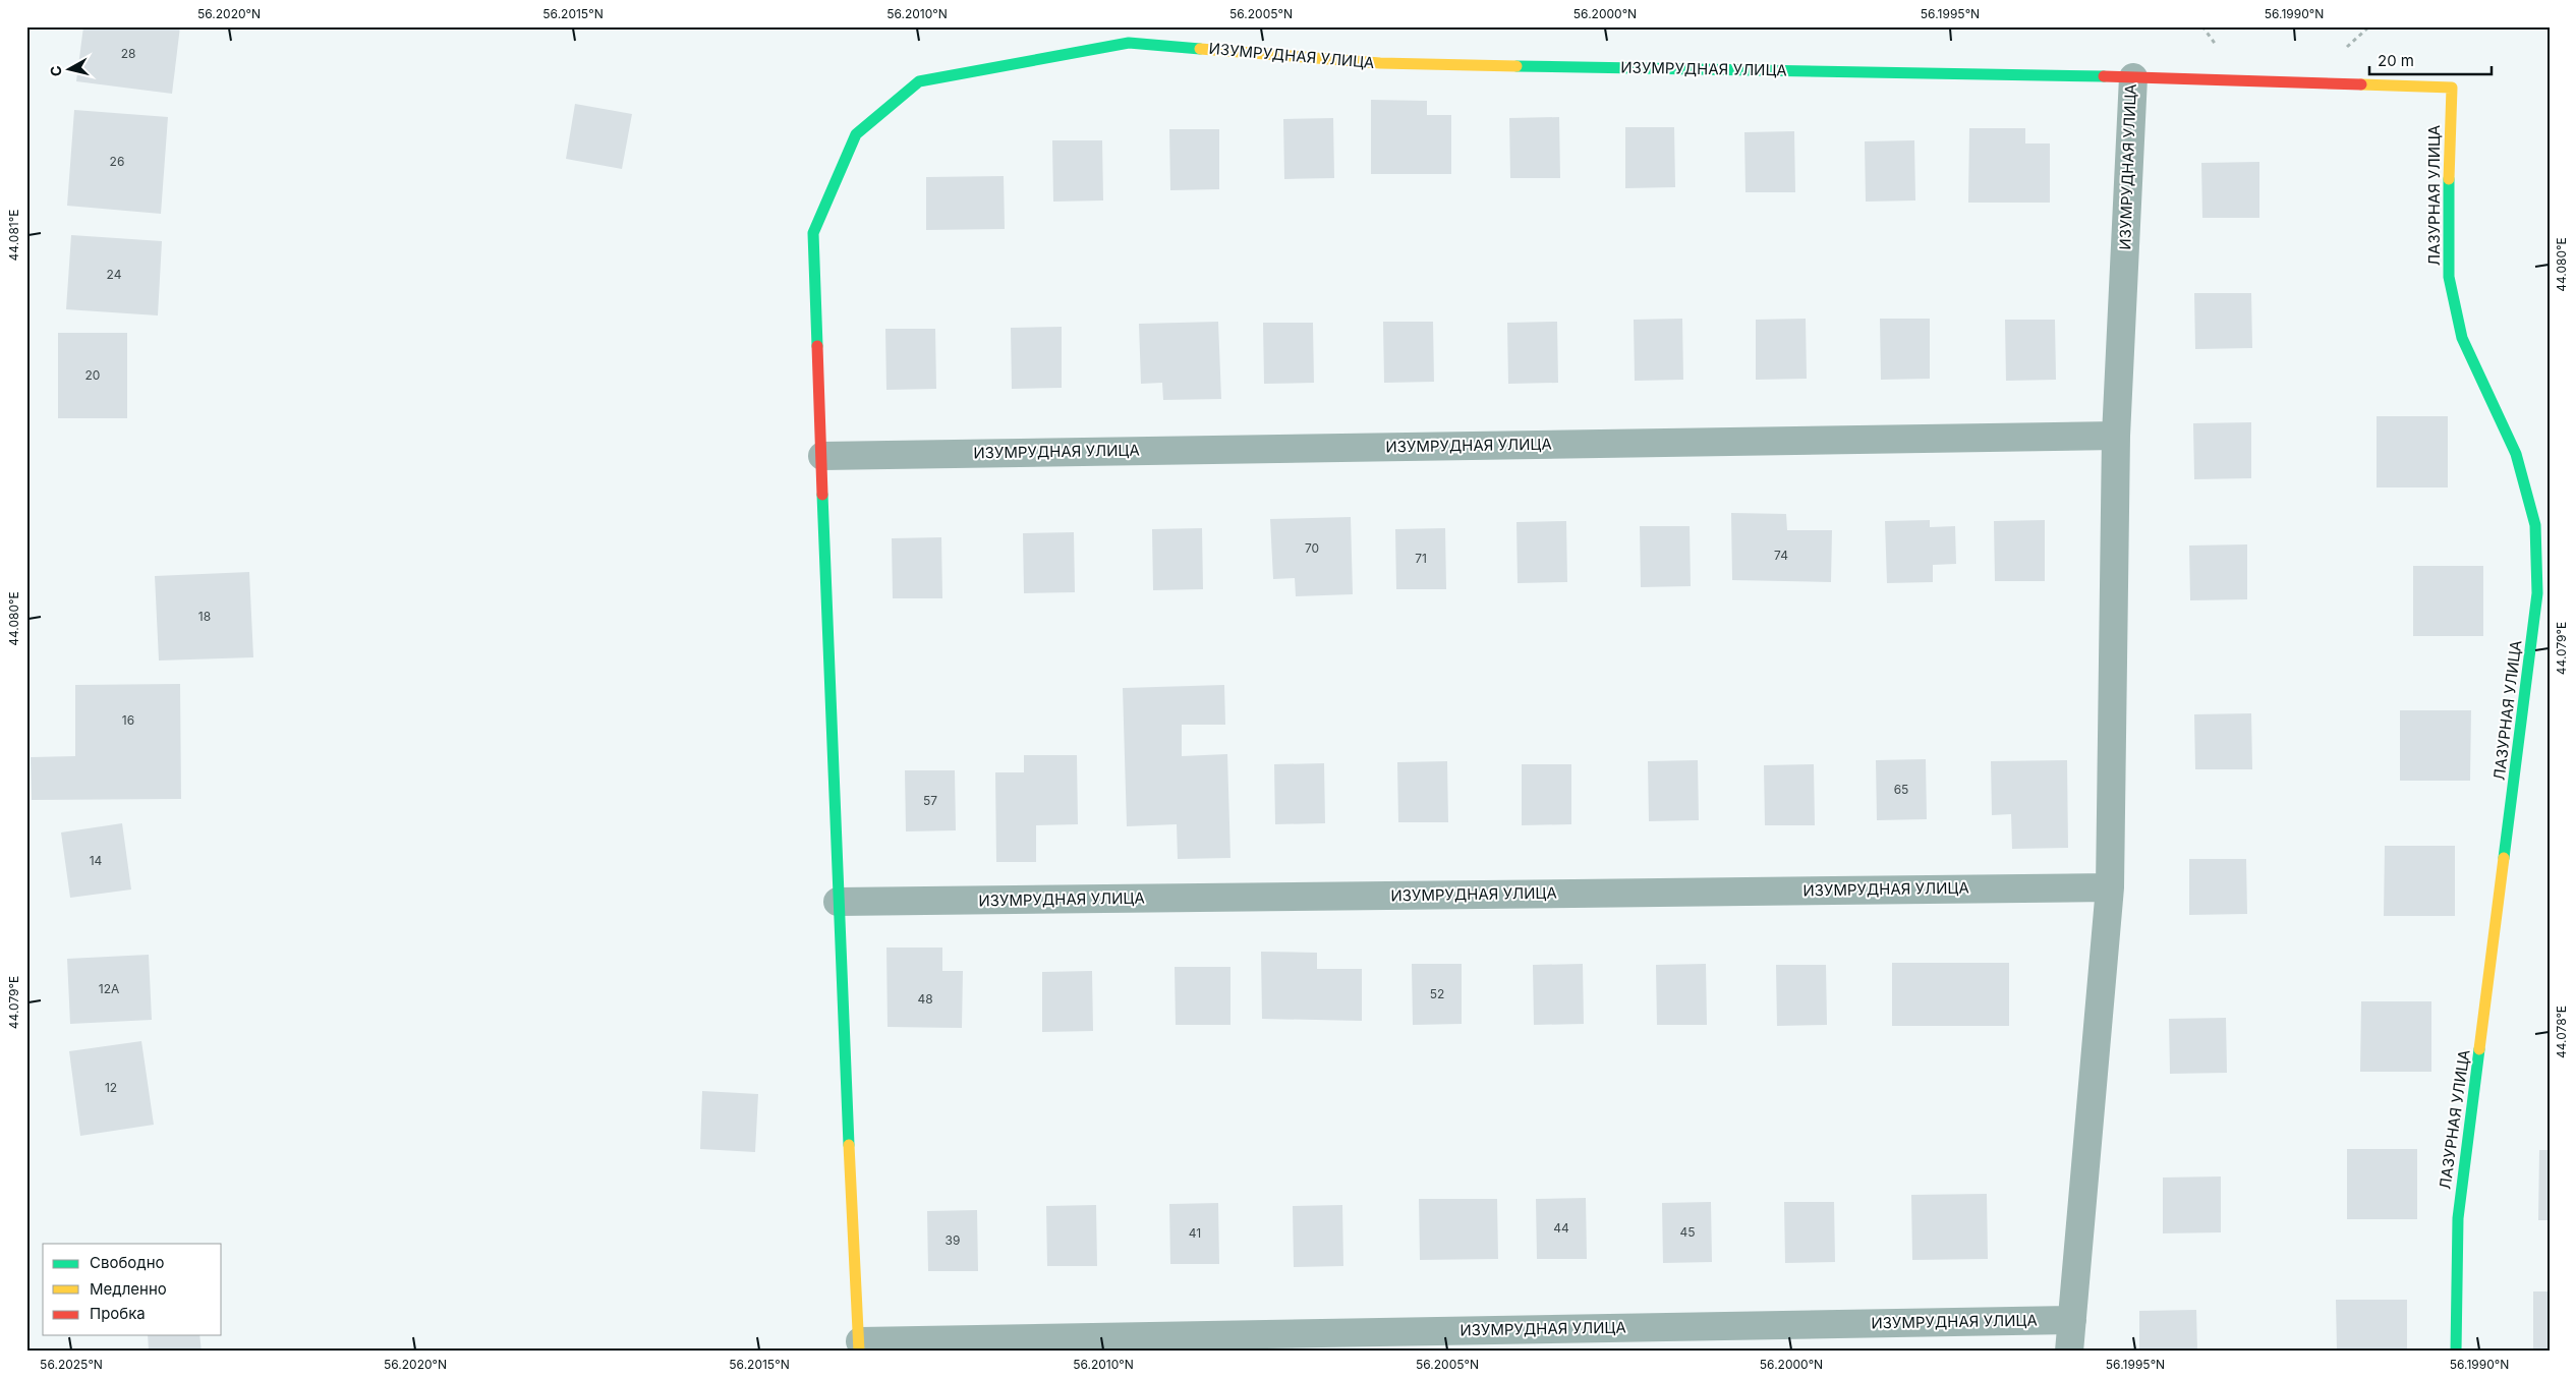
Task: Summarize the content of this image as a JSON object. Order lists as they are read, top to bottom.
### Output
{
  "streets": {
    "street": ["ИЗУМРУДНАЯ УЛИЦА", "ЛАЗУРНАЯ УЛИЦА"]
  },
  "crossings": [
    ["ИЗУМРУДНАЯ УЛИЦА", "ЛАЗУРНАЯ УЛИЦА"]
  ],
  "house_numbers": [
    "28",
    "26",
    "24",
    "20",
    "70",
    "74",
    "71",
    "18",
    "16",
    "65",
    "57",
    "14",
    "12А",
    "52",
    "48",
    "12",
    "44",
    "45",
    "41",
    "39"
  ],
  "legend": ["Свободно", "Медленно", "Пробка"],
  "scale_bar": "20 m",
  "north": "left",
  "coordinates": [
    "56.2020°N",
    "56.2015°N",
    "56.2010°N",
    "56.2005°N",
    "56.2000°N",
    "56.1995°N",
    "56.1990°N",
    "44.081°E",
    "44.080°E",
    "44.079°E",
    "44.078°E",
    "56.2025°N"
  ]
}
